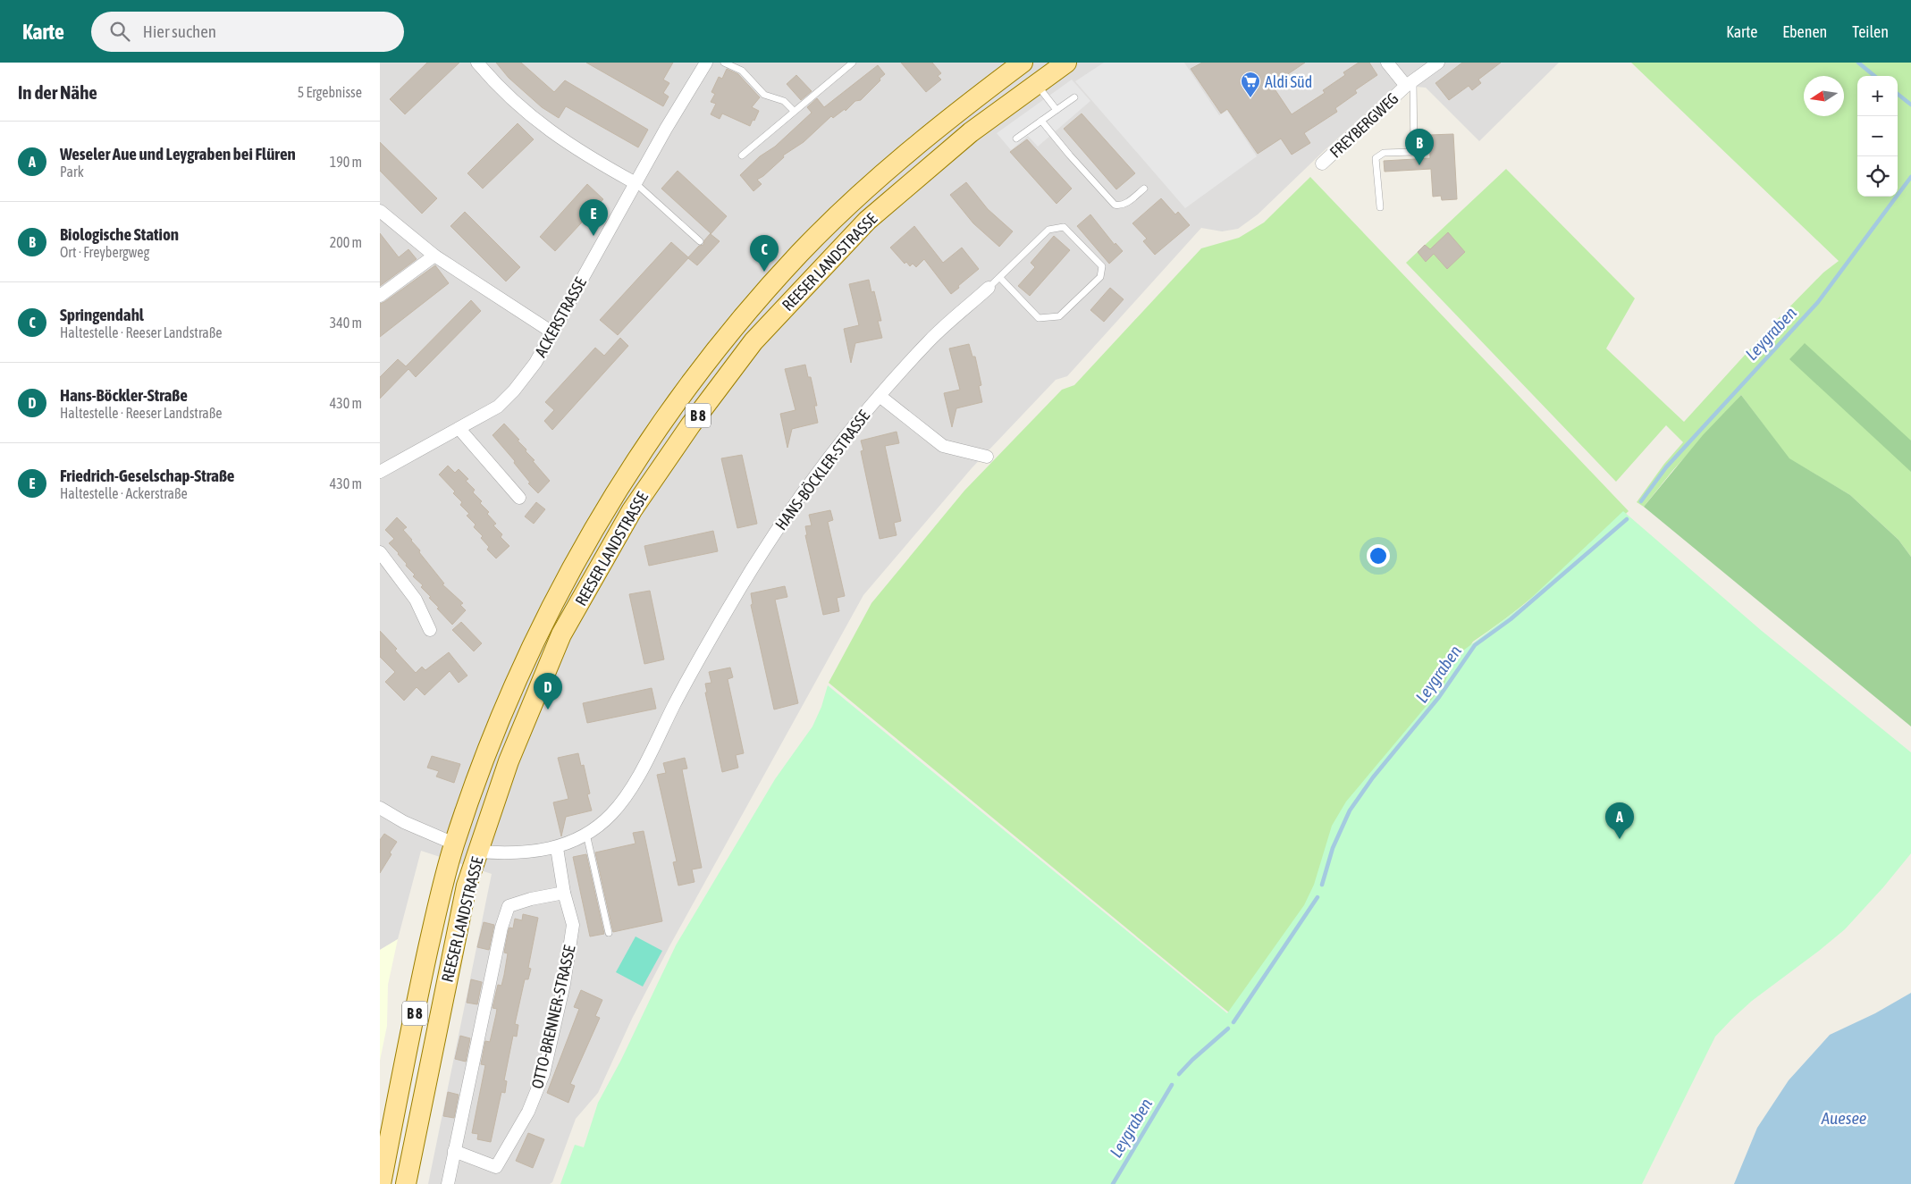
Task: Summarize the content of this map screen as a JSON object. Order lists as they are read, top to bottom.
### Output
{
  "streets": {
    "main road": ["REESER LANDSTRASSE", "B 8"],
    "street": [
      "FREYBERGWEG",
      "ACKERSTRASSE",
      "HANS-BÖCKLER-STRASSE",
      "OTTO-BRENNER-STRASSE"
    ]
  },
  "crossings": [
    ["REESER LANDSTRASSE", "HANS-BÖCKLER-STRASSE"],
    ["HANS-BÖCKLER-STRASSE", "OTTO-BRENNER-STRASSE"]
  ],
  "water": ["Leygraben", "Auesee"],
  "places": {
    "supermarket": ["Aldi Süd"]
  },
  "north": "left",
  "page": {
    "header": "Karte",
    "search": "Hier suchen",
    "nav": ["Karte", "Ebenen", "Teilen"],
    "heading": ["In der Nähe", "5 Ergebnisse"],
    "map_buttons": ["+", "−"],
    "list": [
      {
        "mark": "A",
        "name": "Weseler Aue und Leygraben bei Flüren",
        "note": "Park",
        "value": "190 m"
      },
      {
        "mark": "B",
        "name": "Biologische Station",
        "note": "Ort · Freybergweg",
        "value": "200 m"
      },
      {
        "mark": "C",
        "name": "Springendahl",
        "note": "Haltestelle · Reeser Landstraße",
        "value": "340 m"
      },
      {
        "mark": "D",
        "name": "Hans-Böckler-Straße",
        "note": "Haltestelle · Reeser Landstraße",
        "value": "430 m"
      },
      {
        "mark": "E",
        "name": "Friedrich-Geselschap-Straße",
        "note": "Haltestelle · Ackerstraße",
        "value": "430 m"
      }
    ],
    "pins": [
      "B",
      "E",
      "C",
      "D",
      "A"
    ]
  }
}
